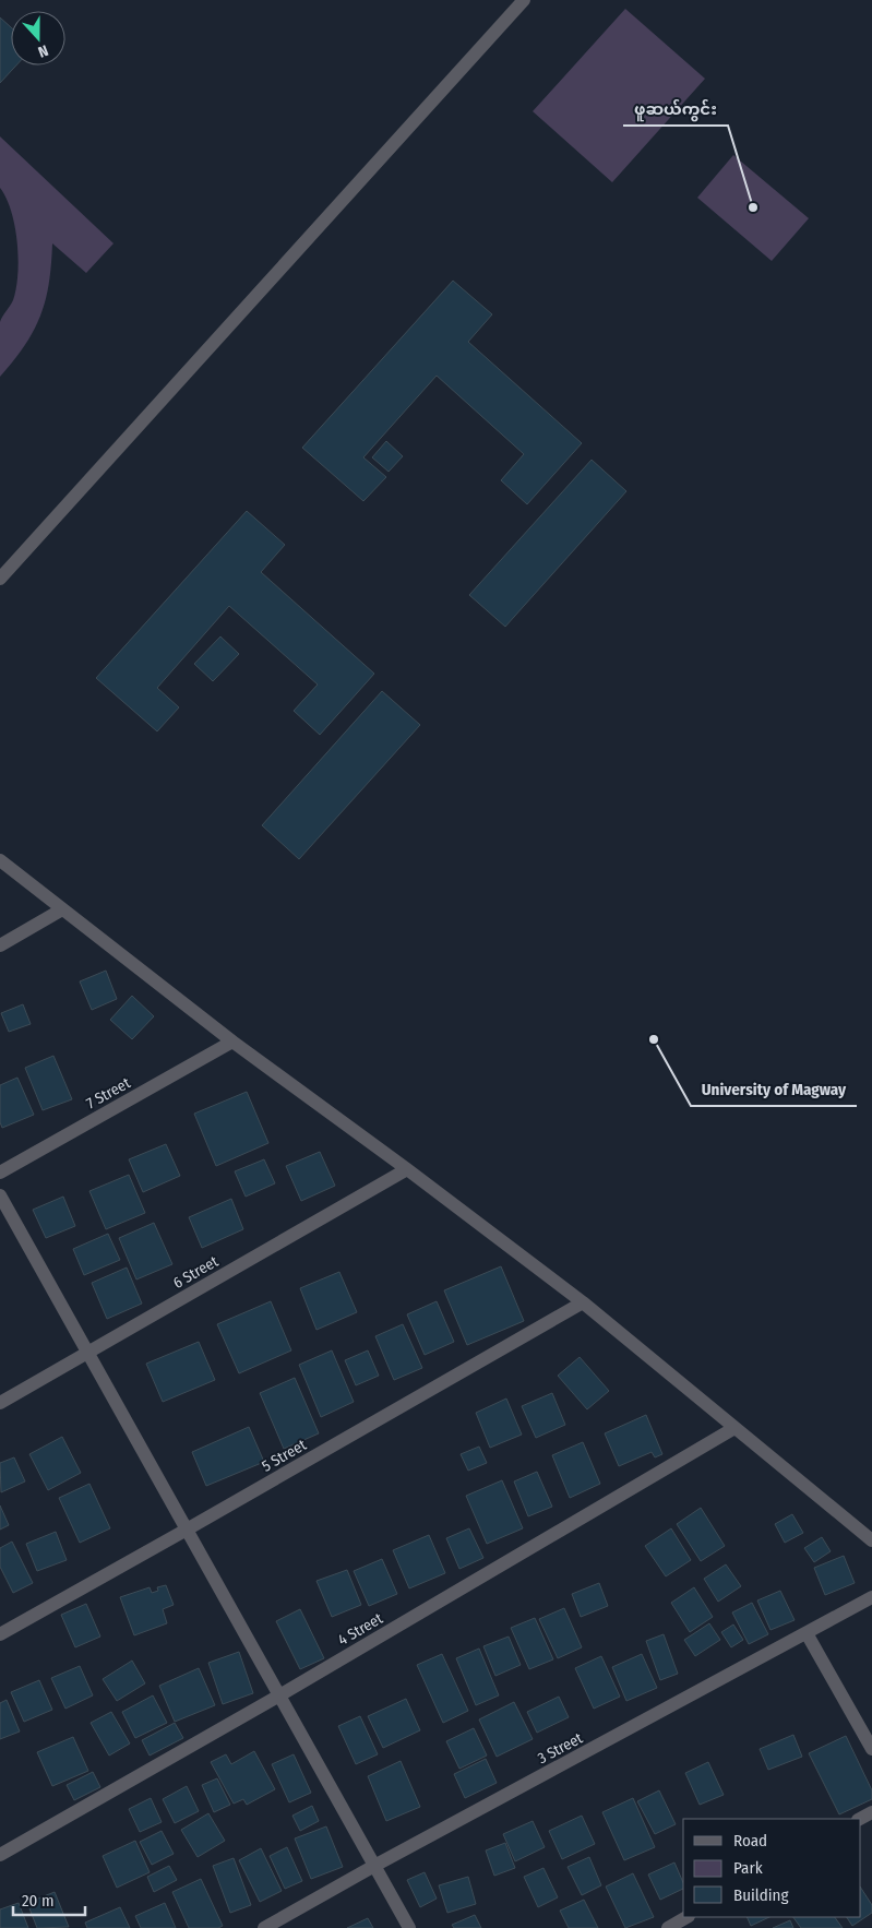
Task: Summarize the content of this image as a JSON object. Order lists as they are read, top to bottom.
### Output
{
  "streets": {
    "street": [
      "7 Street",
      "6 Street",
      "5 Street",
      "4 Street",
      "3 Street"
    ]
  },
  "places": ["ဖူဆယ်ကွင်း", "University of Magway"],
  "legend": ["Road", "Park", "Building"],
  "scale_bar": "20 m",
  "north": "bottom"
}
